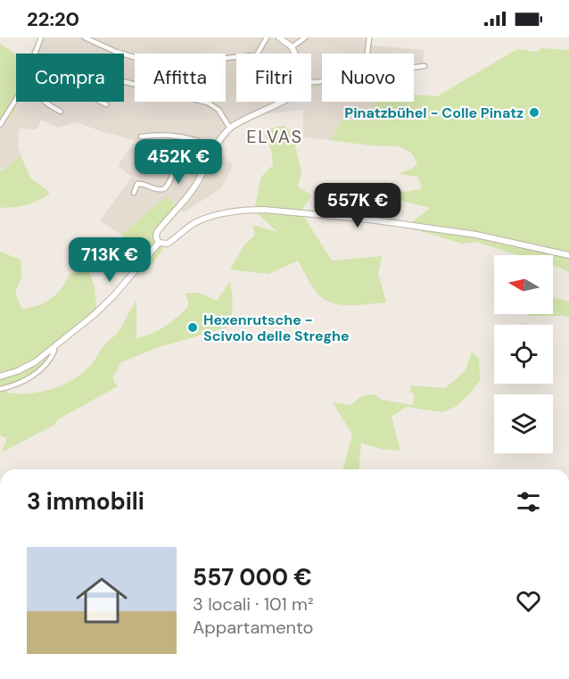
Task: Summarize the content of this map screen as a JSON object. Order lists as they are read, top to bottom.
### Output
{
  "districts": ["ELVAS"],
  "places": ["Pinatzbühel - Colle Pinatz", "Hexenrutsche - Scivolo delle Streghe"],
  "north": "left",
  "page": {
    "status": "22:20",
    "chip": [
      "Compra",
      "Affitta",
      "Filtri",
      "Nuovo"
    ],
    "price": ["452K €", "557K €", "713K €"],
    "heading": "3 immobili",
    "list": [
      {
        "name": "557 000 €",
        "note": "3 locali · 101 m² · Appartamento"
      }
    ]
  }
}
